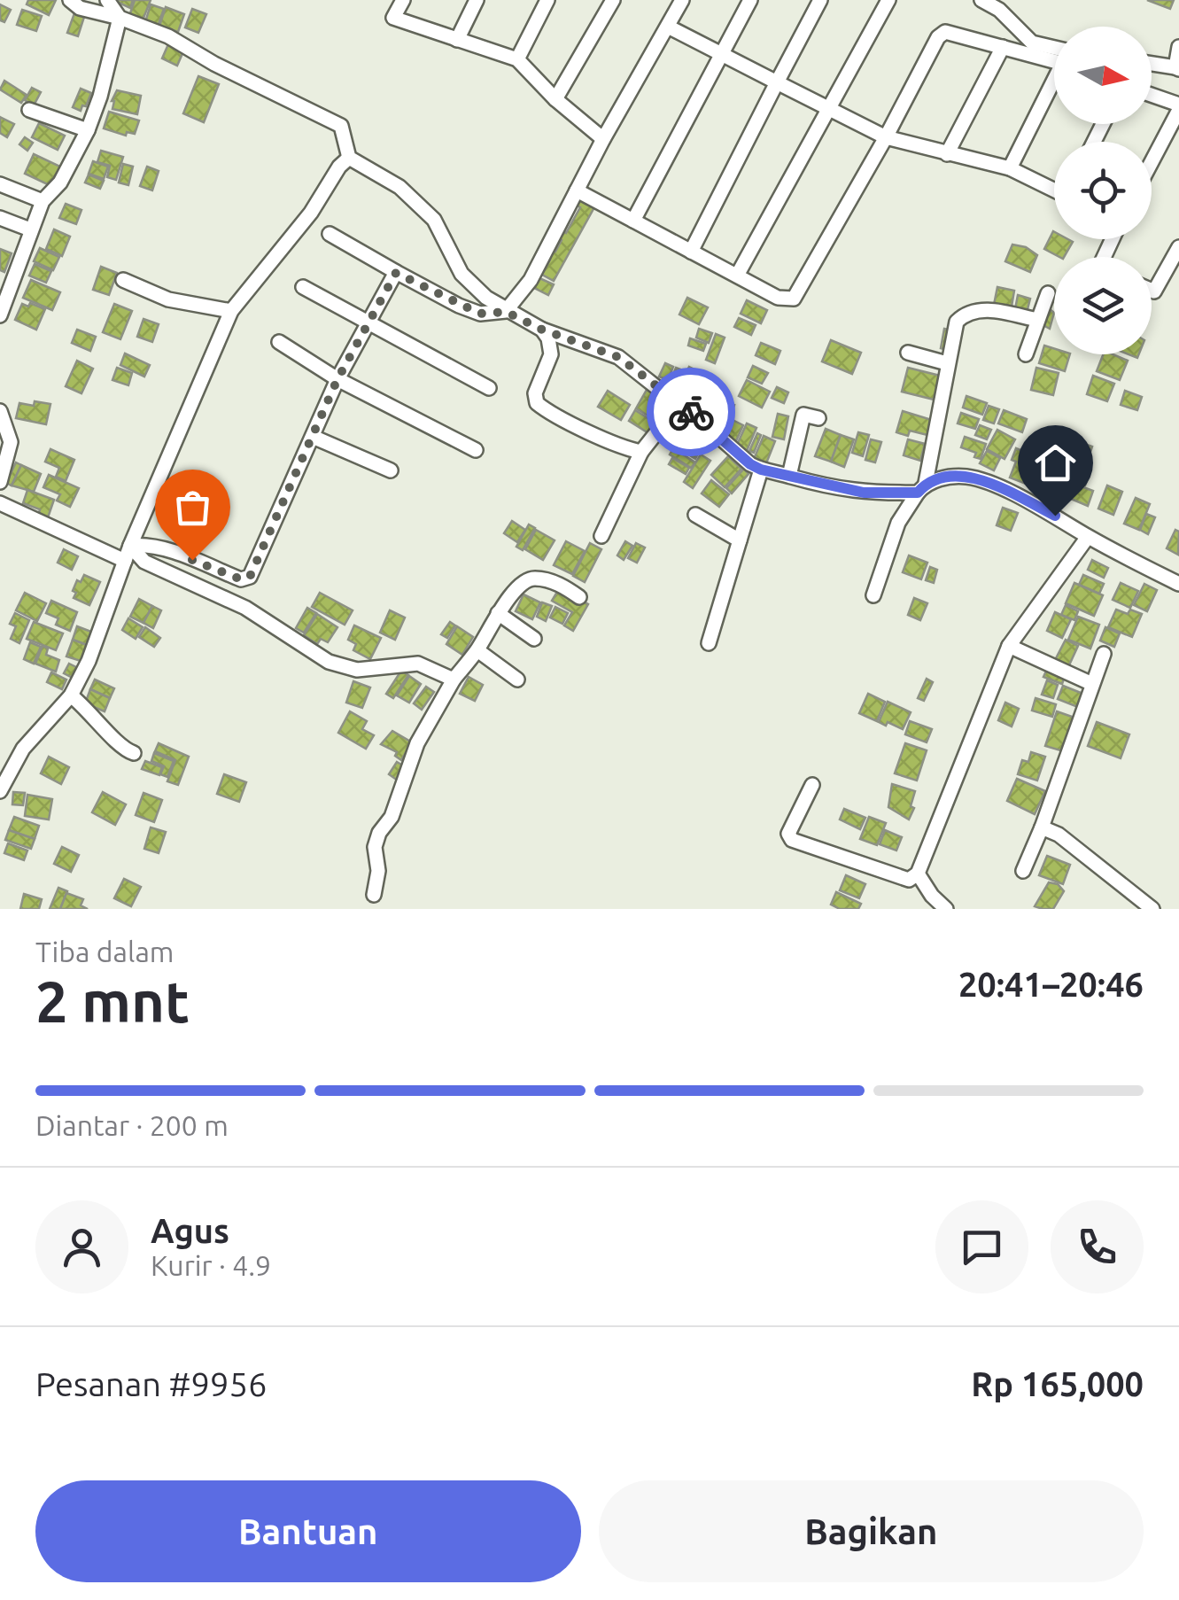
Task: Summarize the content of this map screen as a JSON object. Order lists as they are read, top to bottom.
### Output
{
  "north": "right",
  "page": {
    "heading": ["2 mnt", "Tiba dalam", "20:41–20:46"],
    "panel": [
      "Agus",
      "Kurir · 4.9",
      "Pesanan #9956",
      "Rp 165,000"
    ],
    "bar": "Diantar · 200 m",
    "buttons": ["Bantuan", "Bagikan"]
  }
}
